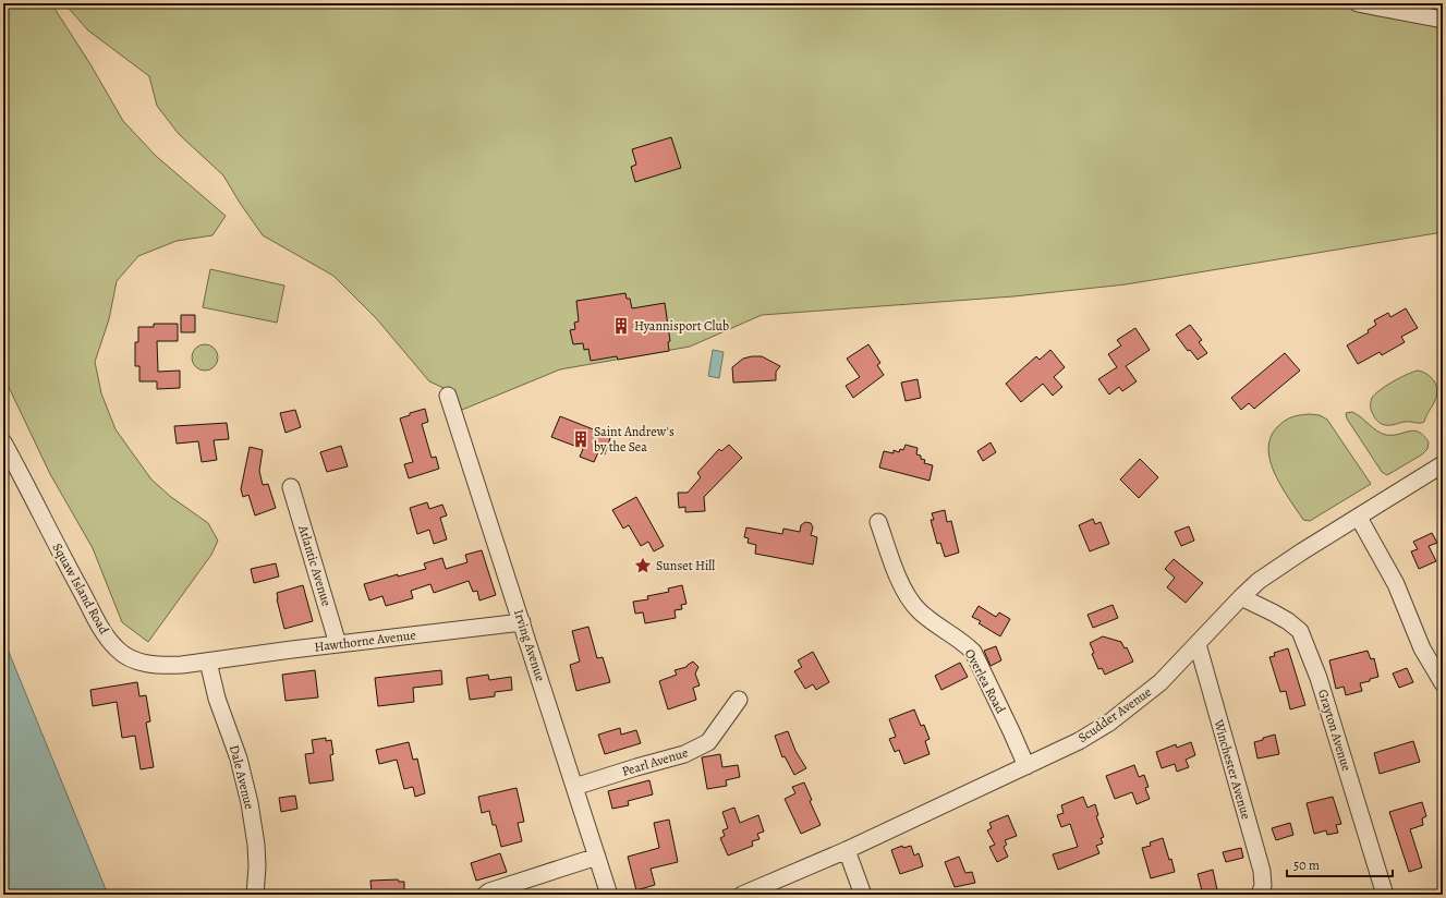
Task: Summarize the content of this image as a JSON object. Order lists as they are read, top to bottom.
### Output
{
  "streets": {
    "street": [
      "Atlantic Avenue",
      "Squaw Island Road",
      "Hawthorne Avenue",
      "Irving Avenue",
      "Overlea Road",
      "Scudder Avenue",
      "Grayton Avenue",
      "Pearl Avenue",
      "Winchester Avenue",
      "Dale Avenue"
    ]
  },
  "crossings": [
    ["Atlantic Avenue", "Hawthorne Avenue"],
    ["Squaw Island Road", "Hawthorne Avenue"],
    ["Squaw Island Road", "Dale Avenue"],
    ["Hawthorne Avenue", "Irving Avenue"],
    ["Hawthorne Avenue", "Dale Avenue"],
    ["Irving Avenue", "Pearl Avenue"],
    ["Overlea Road", "Scudder Avenue"],
    ["Scudder Avenue", "Grayton Avenue"],
    ["Scudder Avenue", "Winchester Avenue"]
  ],
  "places": {
    "building": ["Hyannisport Club", "Saint Andrew's by the Sea"],
    "place": ["Sunset Hill"]
  },
  "scale_bar": "50 m"
}
